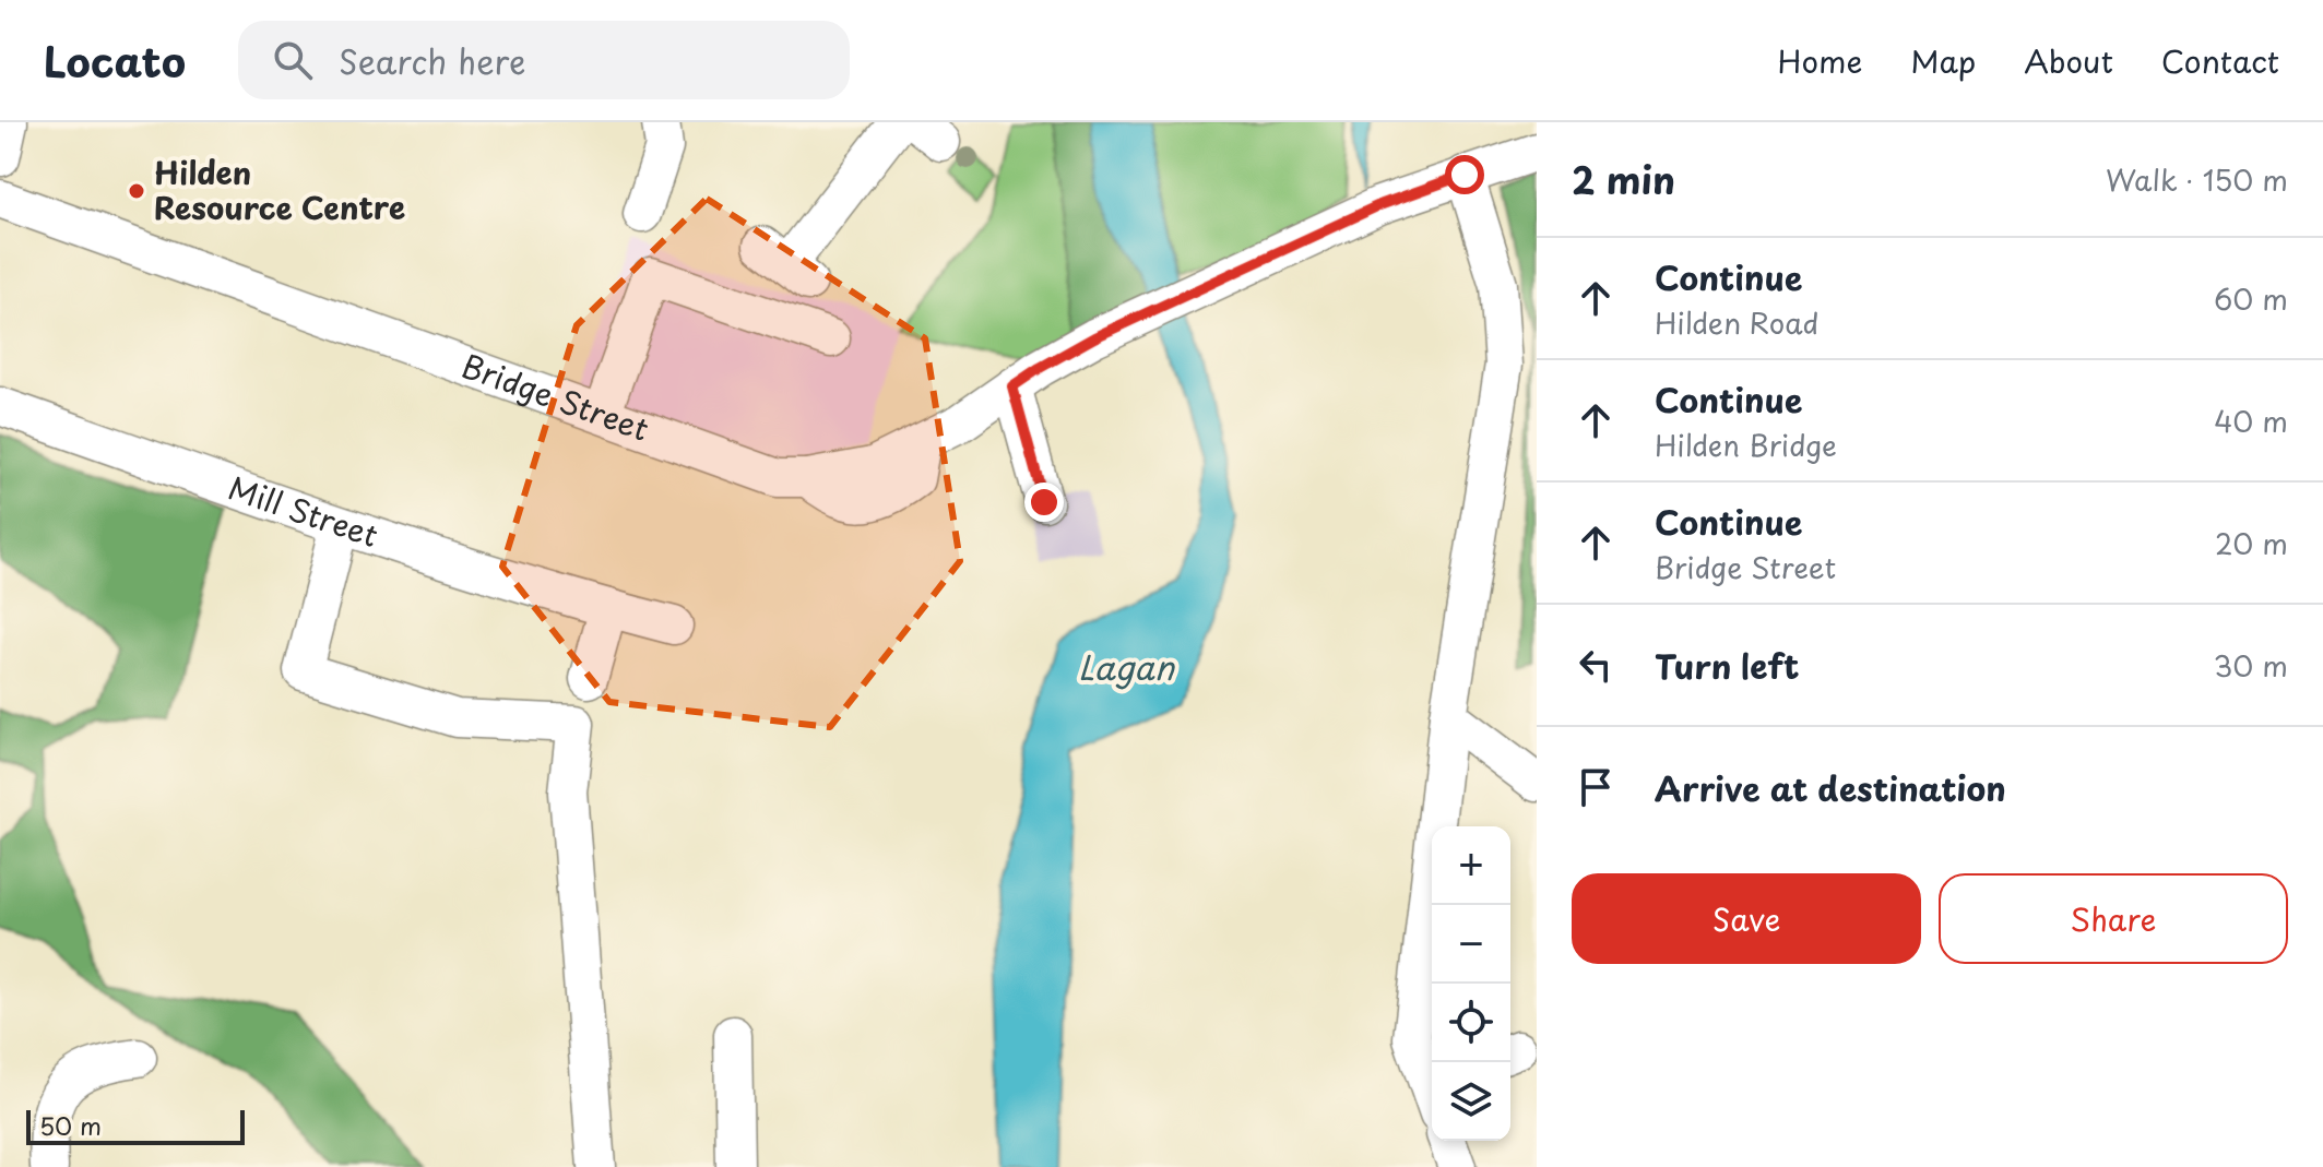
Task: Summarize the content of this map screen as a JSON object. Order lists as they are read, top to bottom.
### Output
{
  "streets": {
    "street": ["Bridge Street", "Mill Street"]
  },
  "water": ["Lagan"],
  "places": ["Hilden Resource Centre"],
  "scale_bar": "50 m",
  "page": {
    "header": "Locato",
    "search": "Search here",
    "nav": [
      "Home",
      "Map",
      "About",
      "Contact"
    ],
    "heading": ["2 min", "Walk · 150 m"],
    "list": [
      ["Continue", "Hilden Road", "60 m"],
      ["Continue", "Hilden Bridge", "40 m"],
      ["Continue", "Bridge Street", "20 m"],
      ["Turn left", "30 m"],
      "Arrive at destination"
    ],
    "map_buttons": ["+", "−"],
    "buttons": ["Save", "Share"],
    "scale": "50 m"
  }
}
